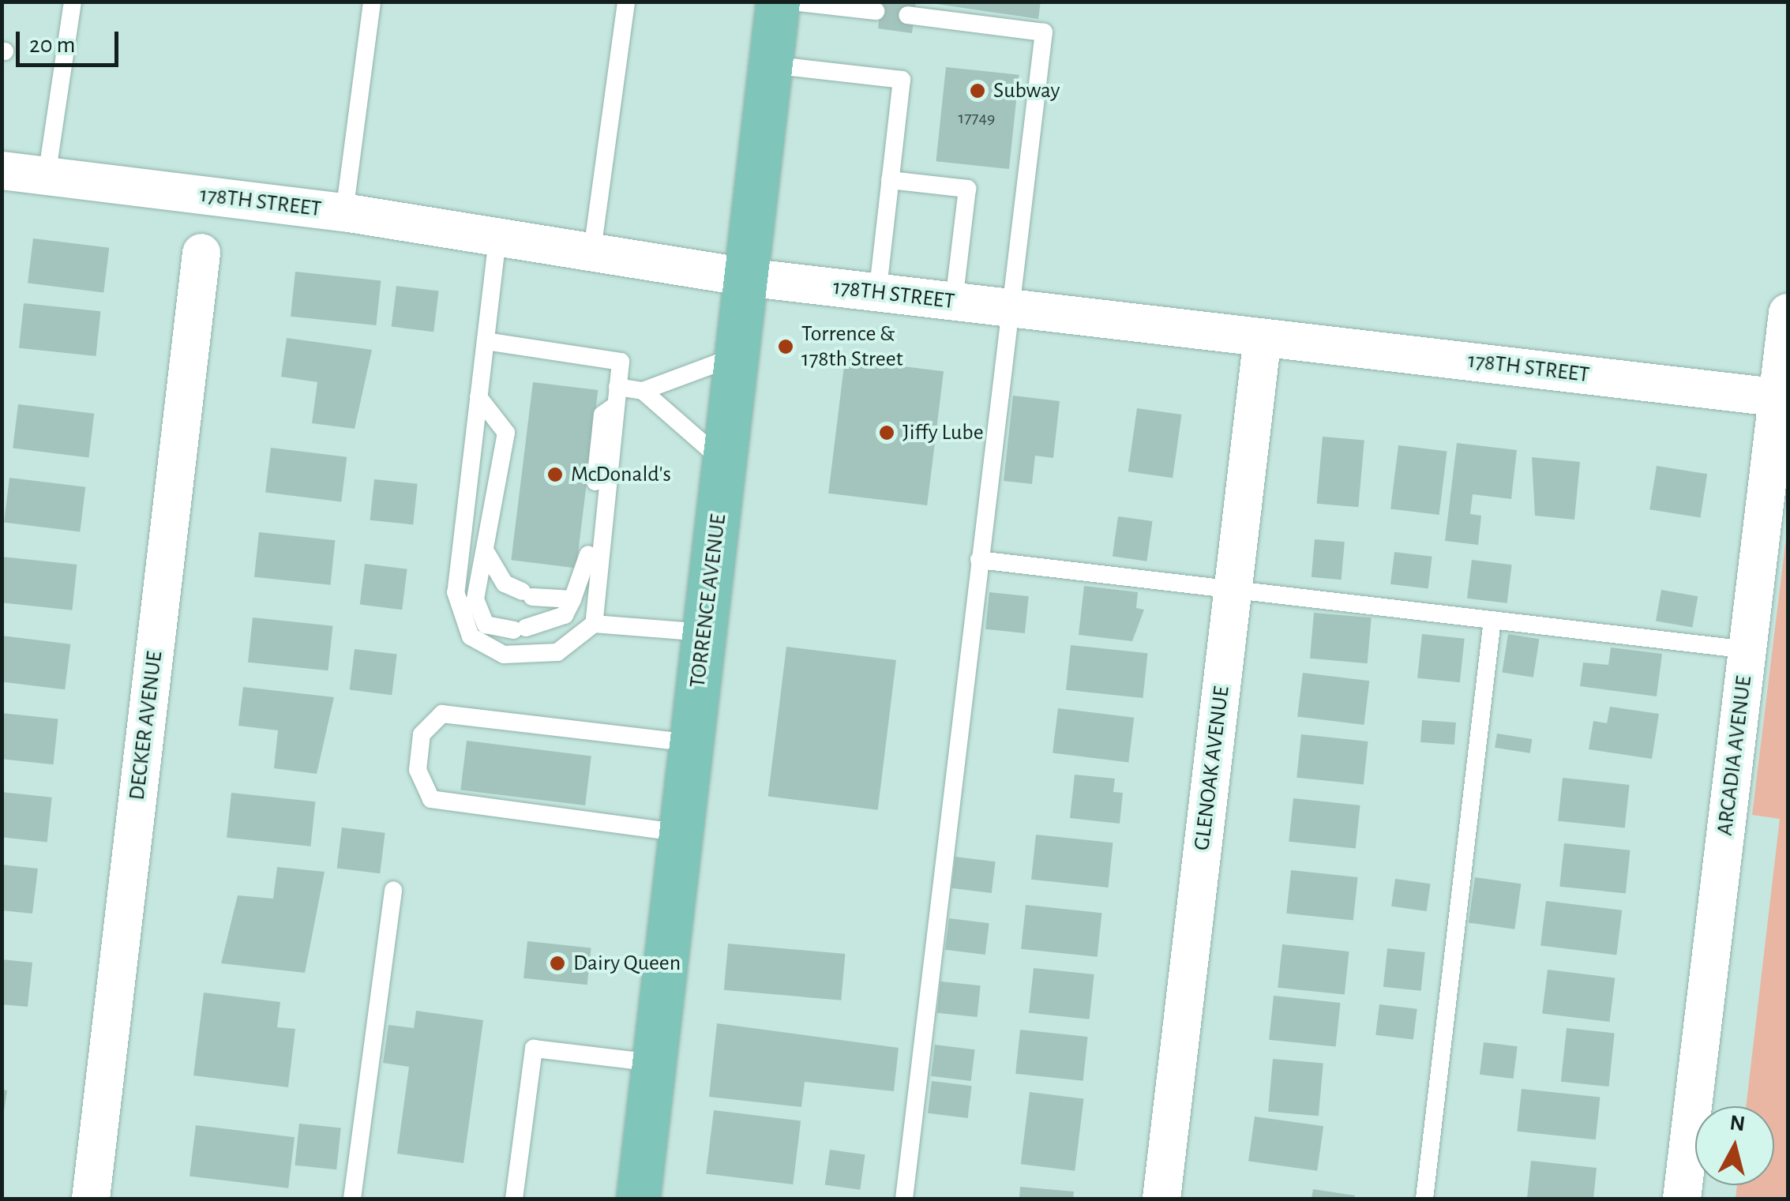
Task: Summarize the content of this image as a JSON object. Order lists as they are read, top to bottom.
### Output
{
  "streets": {
    "main road": ["TORRENCE AVENUE"],
    "street": [
      "178TH STREET",
      "DECKER AVENUE",
      "ARCADIA AVENUE",
      "GLENOAK AVENUE"
    ]
  },
  "crossings": [
    ["178TH STREET", "TORRENCE AVENUE"],
    ["178TH STREET", "ARCADIA AVENUE"],
    ["178TH STREET", "GLENOAK AVENUE"]
  ],
  "places": [
    "Subway",
    "Torrence & 178th Street",
    "Jiffy Lube",
    "McDonald's",
    "Dairy Queen"
  ],
  "house_numbers": ["17749"],
  "scale_bar": "20 m",
  "north": "top"
}
